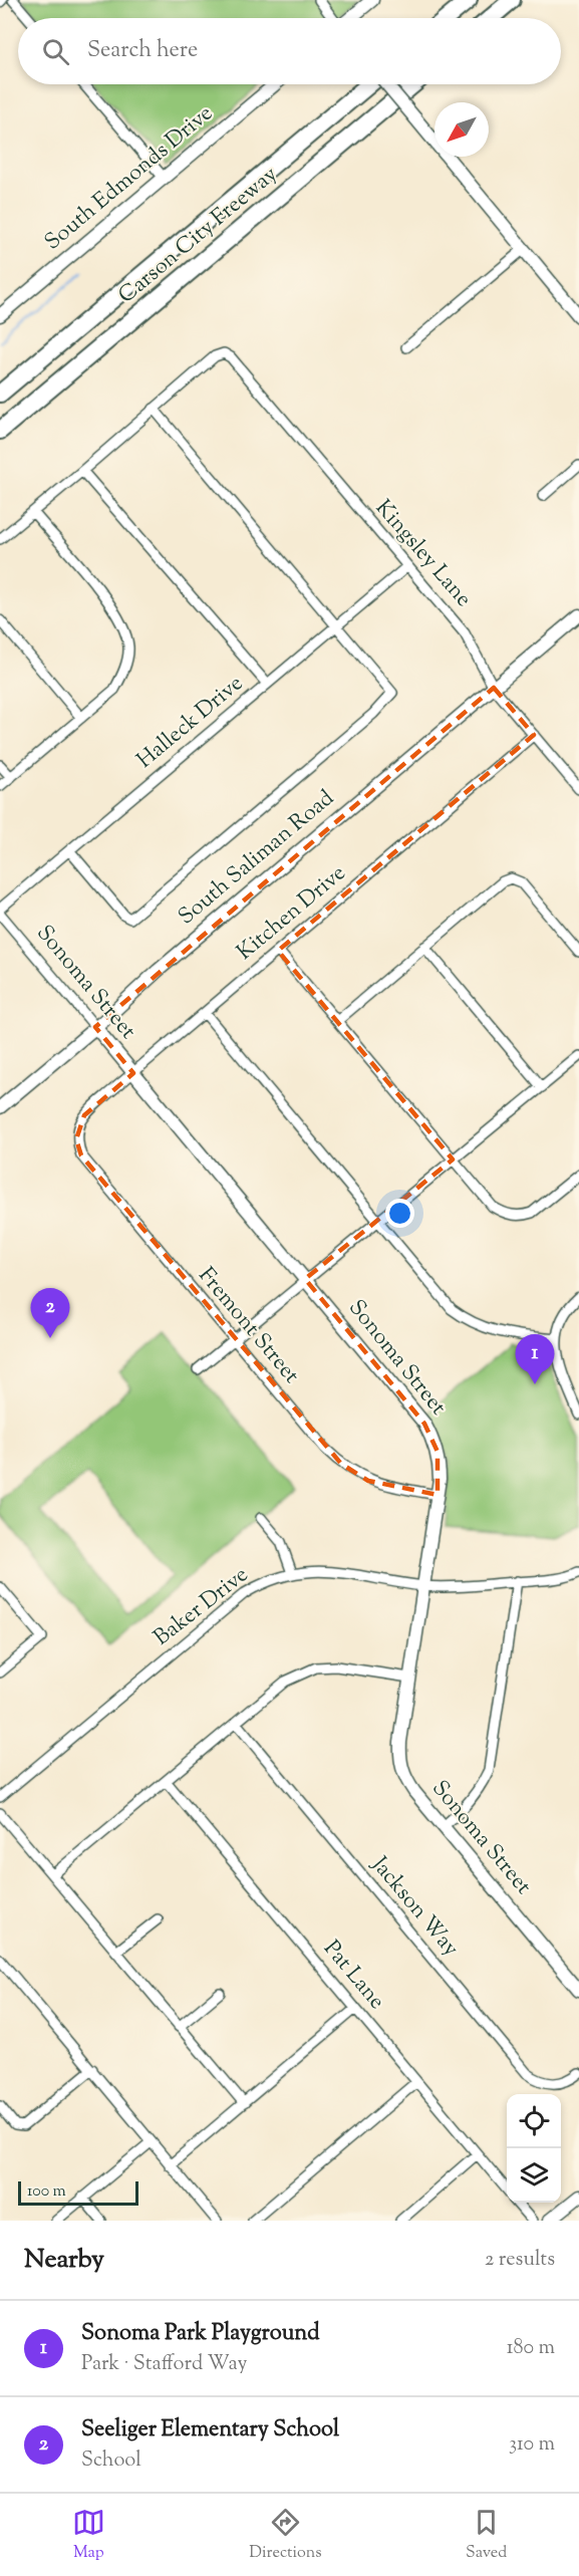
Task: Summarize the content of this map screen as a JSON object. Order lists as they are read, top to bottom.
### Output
{
  "streets": {
    "highway": ["Carson City Freeway"],
    "street": [
      "South Edmonds Drive",
      "Kingsley Lane",
      "Halleck Drive",
      "South Saliman Road",
      "Kitchen Drive",
      "Sonoma Street",
      "Fremont Street",
      "Baker Drive",
      "Jackson Way",
      "Pat Lane"
    ]
  },
  "crossings": [
    ["Kingsley Lane", "Halleck Drive"],
    ["Kingsley Lane", "South Saliman Road"],
    ["Kingsley Lane", "Kitchen Drive"],
    ["South Saliman Road", "Sonoma Street"],
    ["Kitchen Drive", "Sonoma Street"],
    ["Kitchen Drive", "Fremont Street"],
    ["Sonoma Street", "Fremont Street"],
    ["Sonoma Street", "Baker Drive"]
  ],
  "scale_bar": "100 m",
  "north": "bottom left",
  "page": {
    "search": "Search here",
    "pins": ["2", "1"],
    "scale": "100 m",
    "heading": ["Nearby", "2 results"],
    "list": [
      {
        "mark": "1",
        "name": "Sonoma Park Playground",
        "note": "Park · Stafford Way",
        "value": "180 m"
      },
      {
        "mark": "2",
        "name": "Seeliger Elementary School",
        "note": "School",
        "value": "310 m"
      }
    ],
    "nav": ["Map", "Directions", "Saved"]
  }
}
